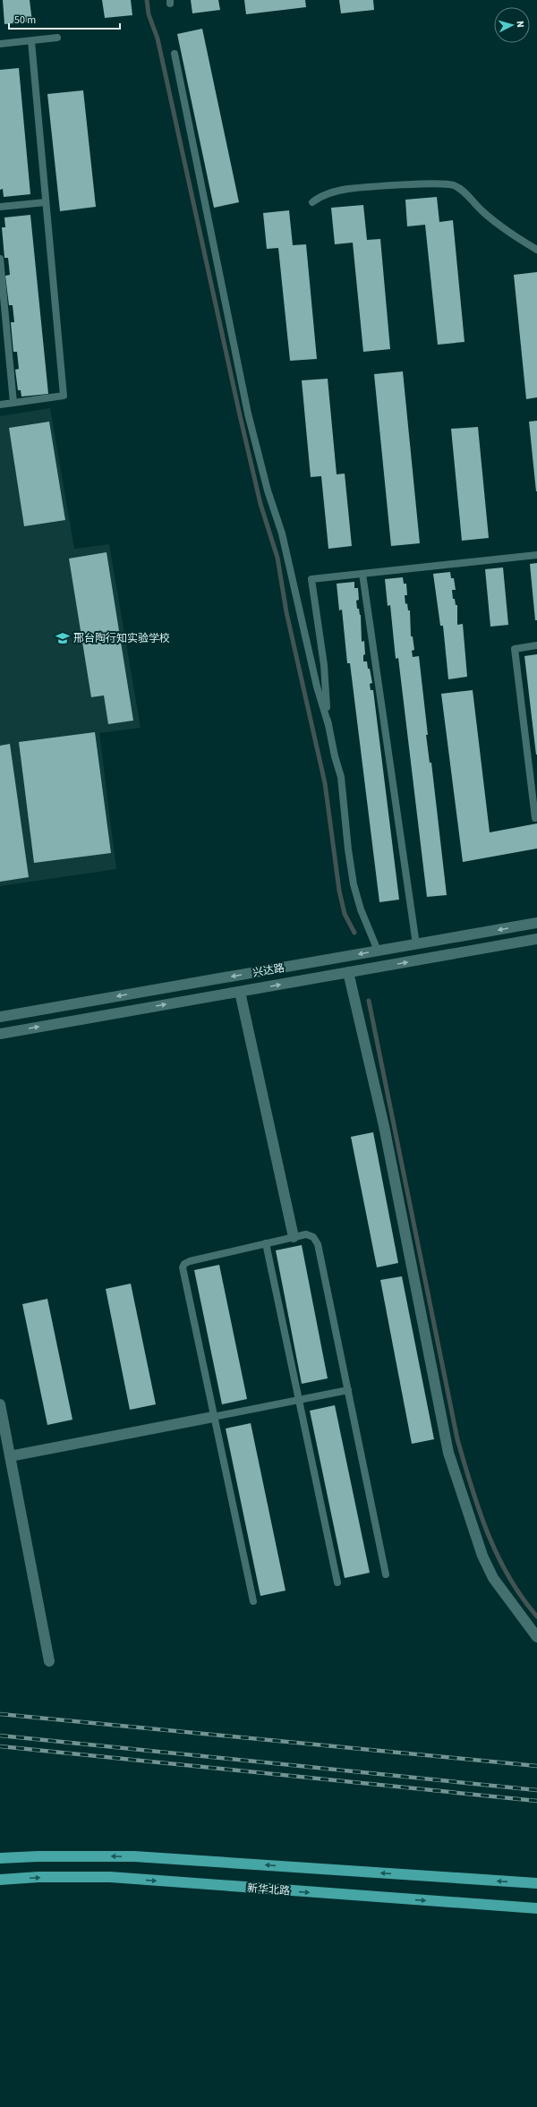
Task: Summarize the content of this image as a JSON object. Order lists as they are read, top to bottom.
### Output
{
  "streets": {
    "main road": ["新华北路"],
    "street": ["兴达路"]
  },
  "places": {
    "school or university": ["邢台陶行知实验学校"]
  },
  "scale_bar": "50 m",
  "north": "right"
}
